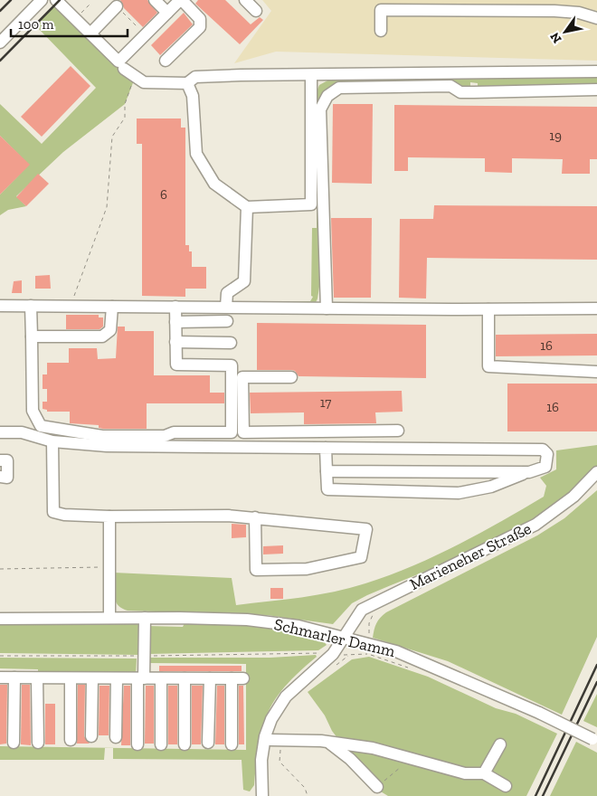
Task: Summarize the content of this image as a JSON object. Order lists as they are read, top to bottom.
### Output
{
  "streets": {
    "street": ["Marieneher Straße", "Schmarler Damm"]
  },
  "crossings": [
    ["Marieneher Straße", "Schmarler Damm"]
  ],
  "house_numbers": [
    "19",
    "6",
    "16",
    "17",
    "16"
  ],
  "scale_bar": "100 m",
  "north": "bottom left"
}
